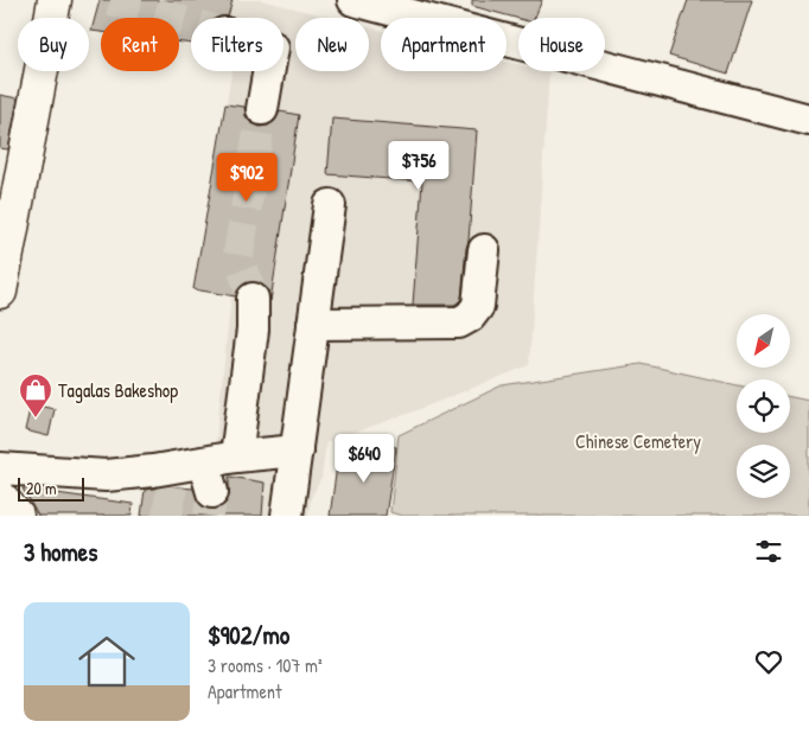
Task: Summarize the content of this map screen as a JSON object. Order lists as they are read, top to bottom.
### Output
{
  "parks": ["Chinese Cemetery"],
  "places": {
    "shop": ["Tagalas Bakeshop"]
  },
  "scale_bar": "20 m",
  "north": "bottom left",
  "page": {
    "chip": [
      "Buy",
      "Rent",
      "Filters",
      "New",
      "Apartment",
      "House"
    ],
    "price": ["$756", "$902", "$640"],
    "scale": "20 m",
    "heading": "3 homes",
    "list": [
      {
        "name": "$902/mo",
        "note": "3 rooms · 107 m² · Apartment"
      }
    ]
  }
}
